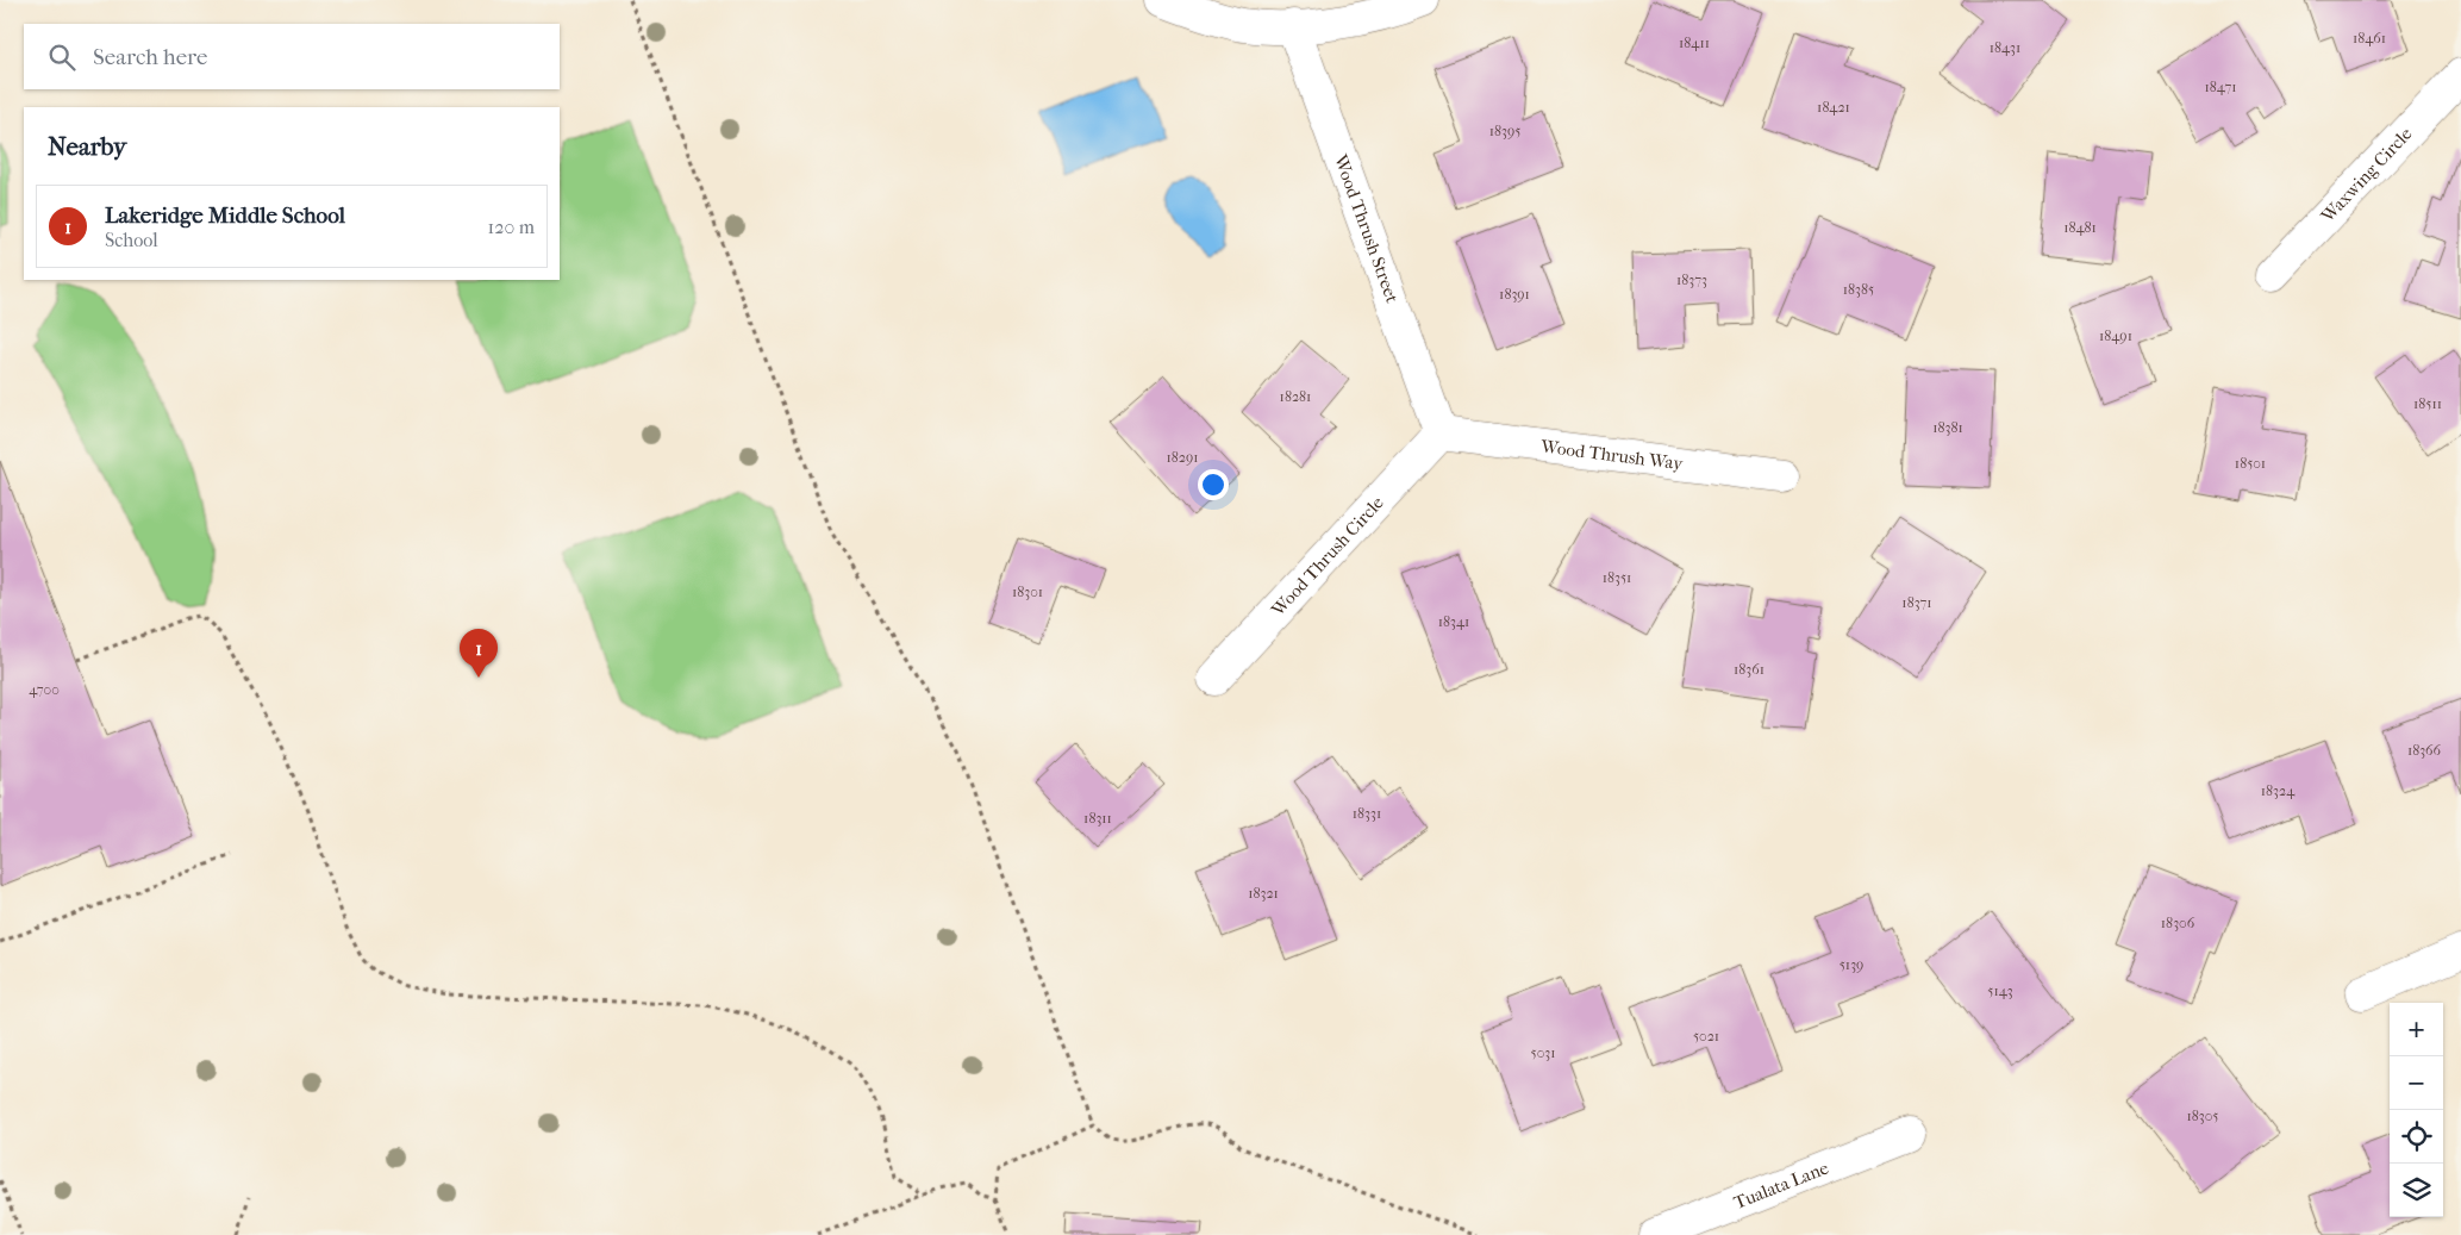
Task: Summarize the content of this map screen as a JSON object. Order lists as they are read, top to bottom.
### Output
{
  "streets": {
    "street": [
      "Waxwing Circle",
      "Wood Thrush Street",
      "Wood Thrush Way",
      "Wood Thrush Circle",
      "Tualata Lane"
    ]
  },
  "crossings": [
    ["Wood Thrush Street", "Wood Thrush Way"],
    ["Wood Thrush Street", "Wood Thrush Circle"],
    ["Wood Thrush Way", "Wood Thrush Circle"]
  ],
  "house_numbers": [
    "18461",
    "18411",
    "18431",
    "18471",
    "18421",
    "18395",
    "18481",
    "18373",
    "18385",
    "18391",
    "18491",
    "18281",
    "18511",
    "18381",
    "18291",
    "18501",
    "18351",
    "18301",
    "18371",
    "18341",
    "18361",
    "4700",
    "18366",
    "18324",
    "18331",
    "18311",
    "18321",
    "18306",
    "5139",
    "5143",
    "5021",
    "5031",
    "18305"
  ],
  "page": {
    "search": "Search here",
    "heading": "Nearby",
    "list": [
      {
        "mark": "1",
        "name": "Lakeridge Middle School",
        "note": "School",
        "value": "120 m"
      }
    ],
    "pins": "1",
    "map_buttons": ["+", "−"]
  }
}
